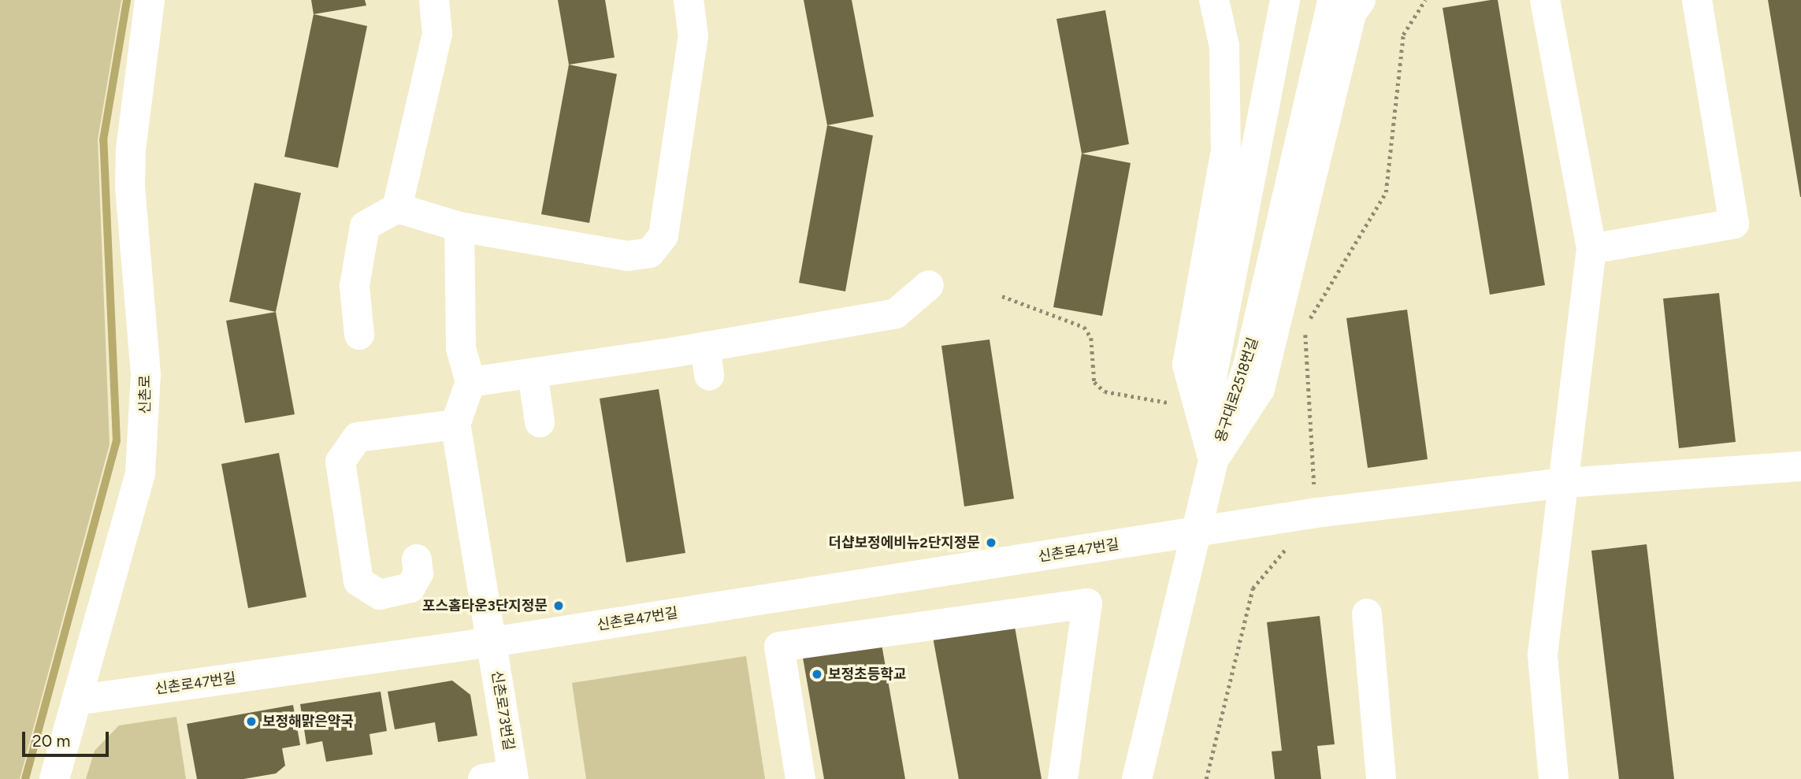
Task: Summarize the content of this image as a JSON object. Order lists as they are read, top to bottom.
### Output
{
  "streets": {
    "street": [
      "용구대로2518번길",
      "신촌로",
      "신촌로47번길",
      "신촌로73번길"
    ]
  },
  "crossings": [
    ["용구대로2518번길", "신촌로47번길"],
    ["신촌로", "신촌로47번길"],
    ["신촌로47번길", "신촌로73번길"]
  ],
  "places": [
    "더샵보정에비뉴2단지정문",
    "포스홈타운3단지정문",
    "보정초등학교",
    "보정해맑은약국"
  ],
  "scale_bar": "20 m"
}
